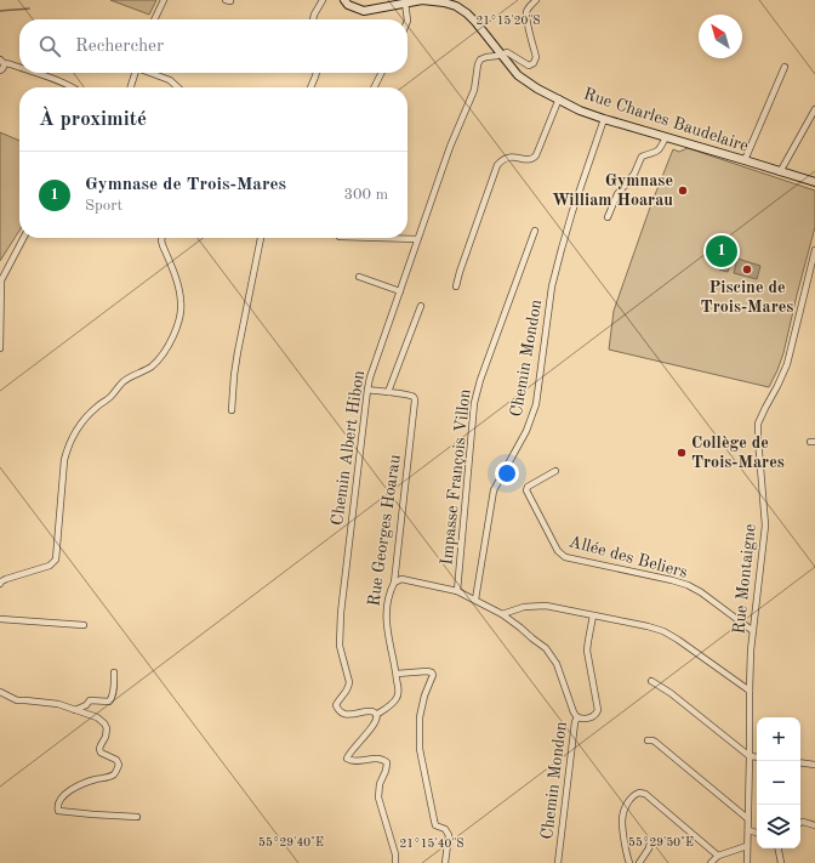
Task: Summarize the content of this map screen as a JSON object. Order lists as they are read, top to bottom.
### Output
{
  "streets": {
    "main road": ["Rue Charles Baudelaire"],
    "street": [
      "Chemin Mondon",
      "Chemin Albert Hibon",
      "Impasse François Villon",
      "Rue Georges Hoarau",
      "Allée des Beliers",
      "Rue Montaigne"
    ]
  },
  "crossings": [
    ["Rue Charles Baudelaire", "Chemin Mondon"],
    ["Rue Charles Baudelaire", "Chemin Albert Hibon"],
    ["Chemin Mondon", "Impasse François Villon"],
    ["Chemin Mondon", "Rue Georges Hoarau"],
    ["Chemin Albert Hibon", "Rue Georges Hoarau"],
    ["Allée des Beliers", "Rue Montaigne"]
  ],
  "places": ["Gymnase William Hoarau", "Piscine de Trois-Mares", "Collège de Trois-Mares"],
  "north": "top left",
  "page": {
    "search": "Rechercher",
    "heading": "À proximité",
    "list": [
      {
        "mark": "1",
        "name": "Gymnase de Trois-Mares",
        "note": "Sport",
        "value": "300 m"
      }
    ],
    "pins": "1",
    "map_buttons": ["+", "−"]
  },
  "coordinates": [
    "21°15'20\"S",
    "55°29'40\"E",
    "55°29'50\"E",
    "21°15'40\"S"
  ]
}
